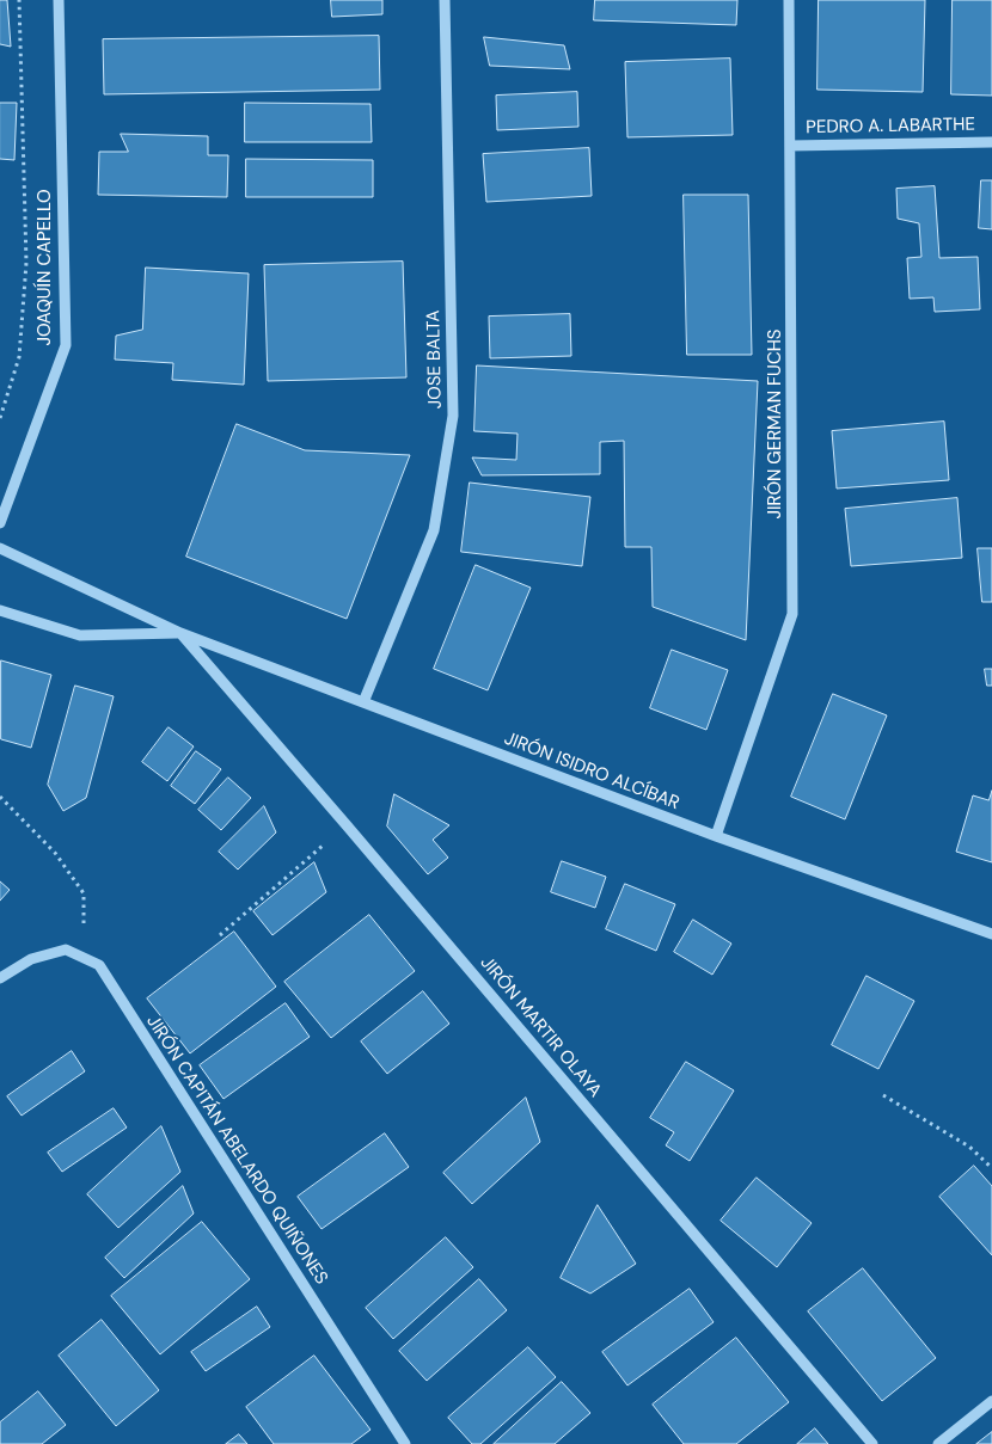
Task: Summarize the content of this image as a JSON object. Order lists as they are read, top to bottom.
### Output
{
  "streets": {
    "street": [
      "PEDRO A. LABARTHE",
      "JOAQUÍN CAPELLO",
      "JOSE BALTA",
      "JIRÓN GERMAN FUCHS",
      "JIRÓN ISIDRO ALCÍBAR",
      "JIRÓN MARTIR OLAYA",
      "JIRÓN CAPITÁN ABELARDO QUIÑONES"
    ]
  },
  "crossings": [
    ["PEDRO A. LABARTHE", "JIRÓN GERMAN FUCHS"],
    ["JOSE BALTA", "JIRÓN ISIDRO ALCÍBAR"],
    ["JIRÓN GERMAN FUCHS", "JIRÓN ISIDRO ALCÍBAR"],
    ["JIRÓN ISIDRO ALCÍBAR", "JIRÓN MARTIR OLAYA"]
  ]
}
